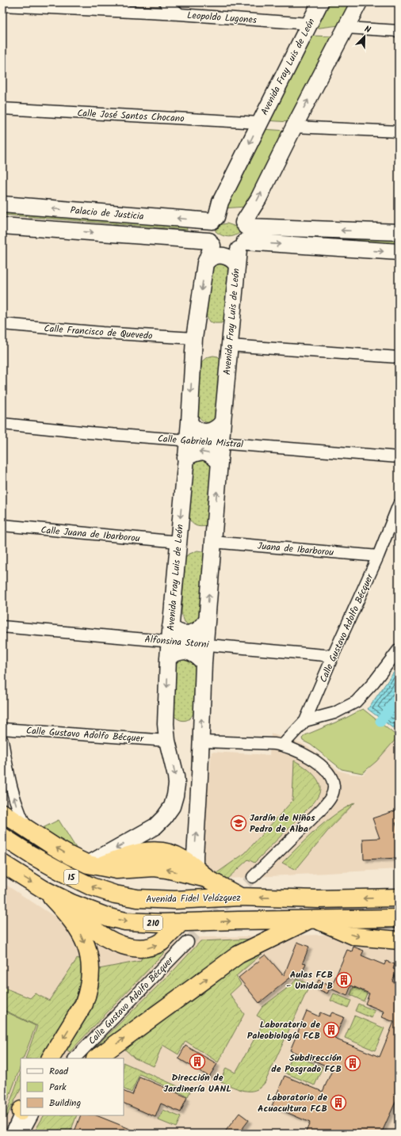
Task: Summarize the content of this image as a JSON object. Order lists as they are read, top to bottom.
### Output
{
  "streets": {
    "highway": ["15", "Avenida Fidel Velázquez", "210"],
    "street": [
      "Leopoldo Lugones",
      "Avenida Fray Luis de León",
      "Calle José Santos Chocano",
      "Palacio de Justicia",
      "Calle Francisco de Quevedo",
      "Calle Gabriela Mistral",
      "Calle Juana de Ibarborou",
      "Juana de Ibarborou",
      "Calle Gustavo Adolfo Bécquer",
      "Alfonsina Storni"
    ]
  },
  "crossings": [
    ["Leopoldo Lugones", "Avenida Fray Luis de León"],
    ["Avenida Fray Luis de León", "Calle José Santos Chocano"],
    ["Avenida Fray Luis de León", "Palacio de Justicia"],
    ["Avenida Fray Luis de León", "Calle Francisco de Quevedo"],
    ["Avenida Fray Luis de León", "Calle Gabriela Mistral"],
    ["Avenida Fray Luis de León", "Calle Juana de Ibarborou"],
    ["Avenida Fray Luis de León", "Juana de Ibarborou"],
    ["Avenida Fray Luis de León", "Calle Gustavo Adolfo Bécquer"],
    ["Avenida Fray Luis de León", "Alfonsina Storni"],
    ["Juana de Ibarborou", "Calle Gustavo Adolfo Bécquer"],
    ["Calle Gustavo Adolfo Bécquer", "Alfonsina Storni"]
  ],
  "places": {
    "school or university": ["Jardín de Niños Pedro de Alba"],
    "building": [
      "Aulas FCB - Unidad B",
      "Laboratorio de Paleobiología FCB",
      "Dirección de Jardinería UANL",
      "Subdirección de Posgrado FCB",
      "Laboratorio de Acuacultura FCB"
    ]
  },
  "legend": ["Road", "Park", "Building"],
  "north": "top right"
}
